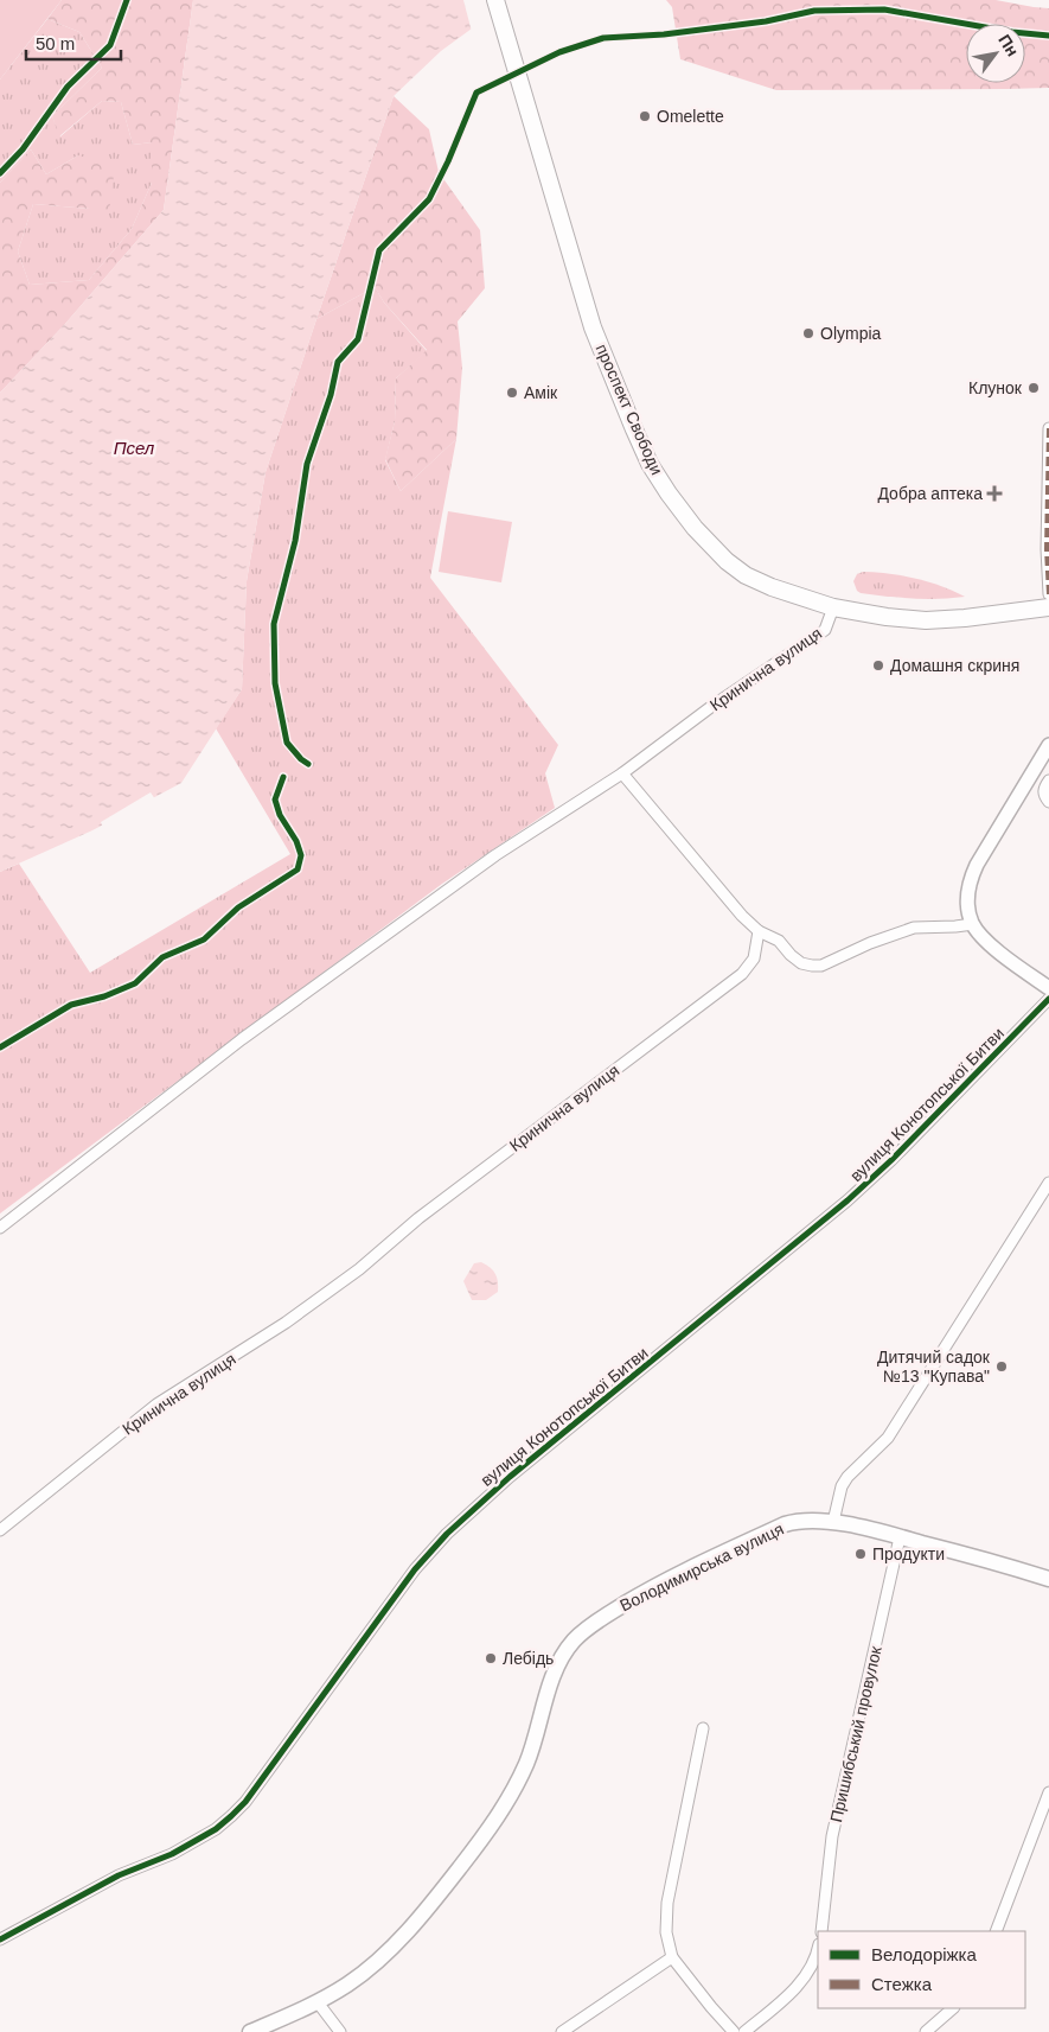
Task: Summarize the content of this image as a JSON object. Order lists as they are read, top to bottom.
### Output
{
  "streets": {
    "main road": ["проспект Свободи", "Володимирська вулиця"],
    "street": ["Кринична вулиця", "вулиця Конотопської Битви", "Пришибський провулок"]
  },
  "crossings": [
    ["проспект Свободи", "Кринична вулиця"],
    ["Володимирська вулиця", "Пришибський провулок"]
  ],
  "water": ["Псел"],
  "places": {
    "other": [
      "Omelette",
      "Olympia",
      "Клунок",
      "Амік",
      "Домашня скриня",
      "Дитячий садок №13 \"Купава\"",
      "Продукти",
      "Лебідь"
    ],
    "health": ["Добра аптека"]
  },
  "legend": ["Велодоріжка", "Стежка"],
  "scale_bar": "50 m",
  "north": "top right"
}
